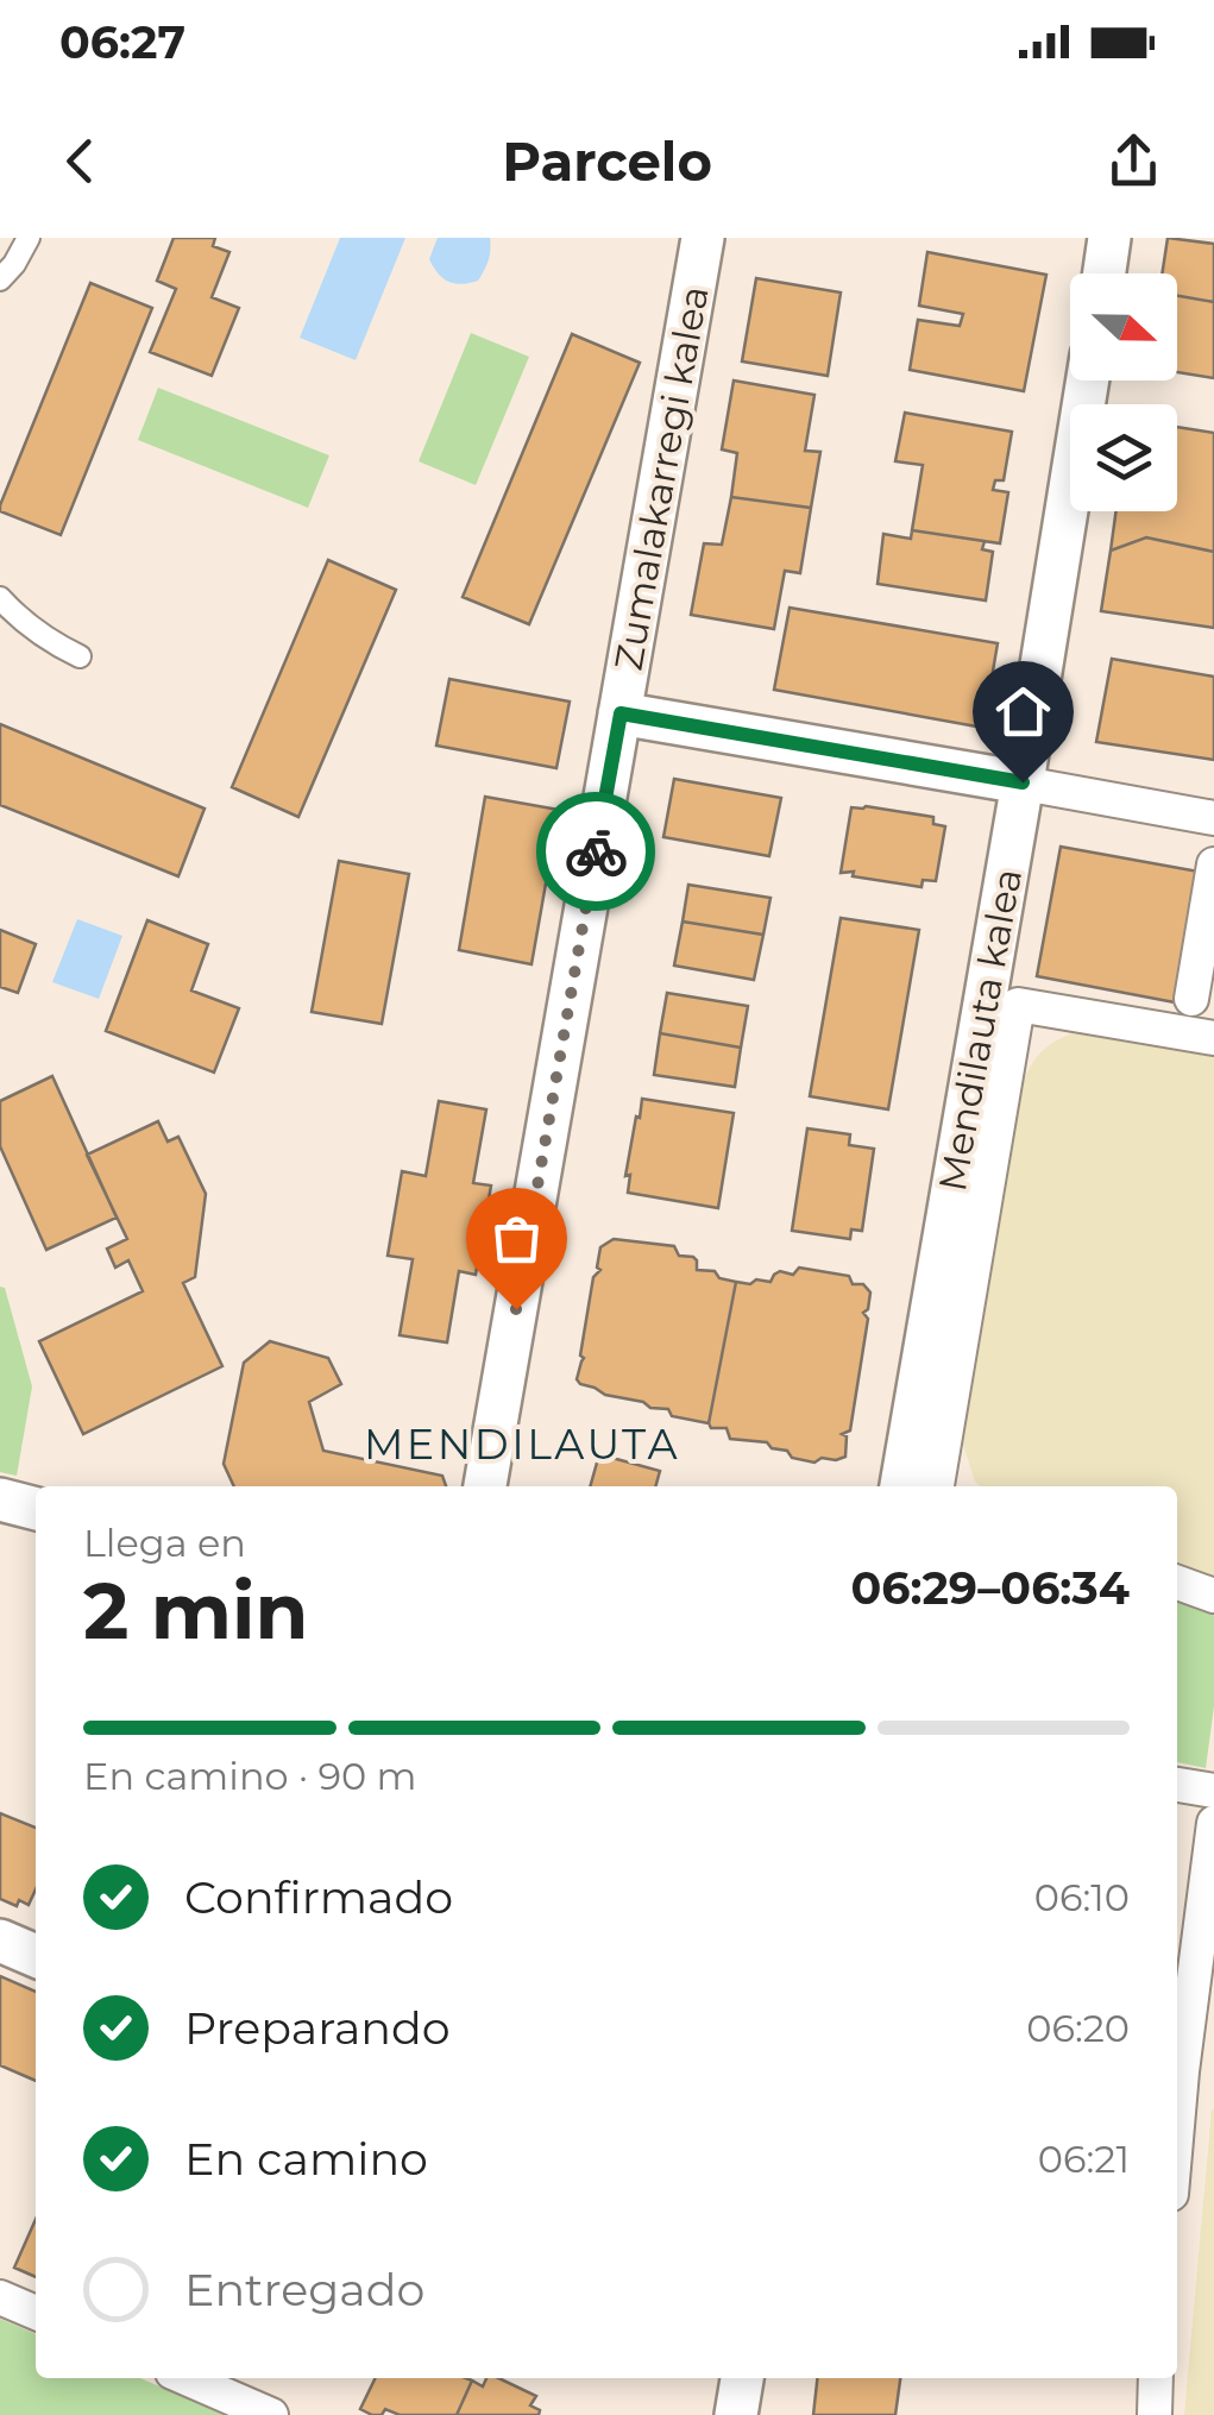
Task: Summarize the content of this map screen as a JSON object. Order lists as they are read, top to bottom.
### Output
{
  "streets": {
    "street": ["Zumalakarregi kalea", "Mendilauta kalea"]
  },
  "districts": ["MENDILAUTA"],
  "north": "right",
  "page": {
    "status": "06:27",
    "header": "Parcelo",
    "heading": ["2 min", "Llega en", "06:29–06:34"],
    "bar": "En camino · 90 m",
    "list": [
      ["Confirmado", "06:10"],
      ["Preparando", "06:20"],
      ["En camino", "06:21"],
      "Entregado"
    ]
  }
}
